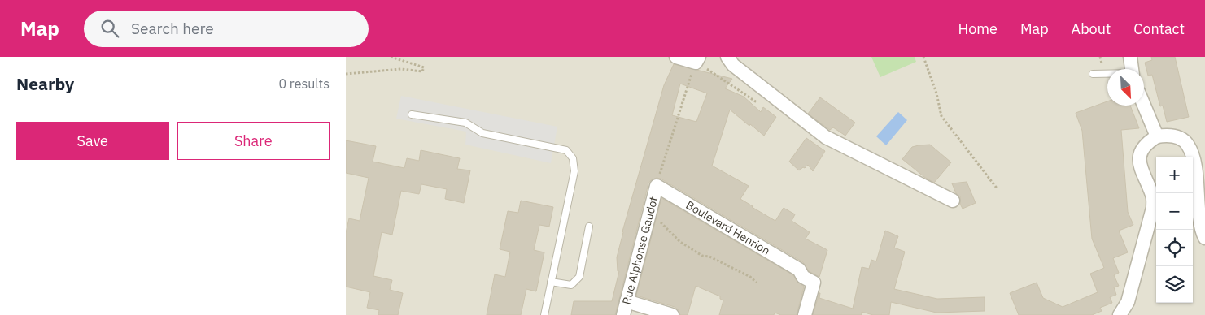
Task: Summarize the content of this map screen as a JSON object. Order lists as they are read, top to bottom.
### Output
{
  "streets": {
    "street": ["Boulevard Henrion", "Rue Alphonse Gaudot"]
  },
  "crossings": [
    ["Boulevard Henrion", "Rue Alphonse Gaudot"]
  ],
  "north": "bottom right",
  "page": {
    "header": "Map",
    "search": "Search here",
    "nav": [
      "Home",
      "Map",
      "About",
      "Contact"
    ],
    "heading": ["Nearby", "0 results"],
    "buttons": ["Save", "Share"],
    "map_buttons": ["+", "−"]
  }
}
